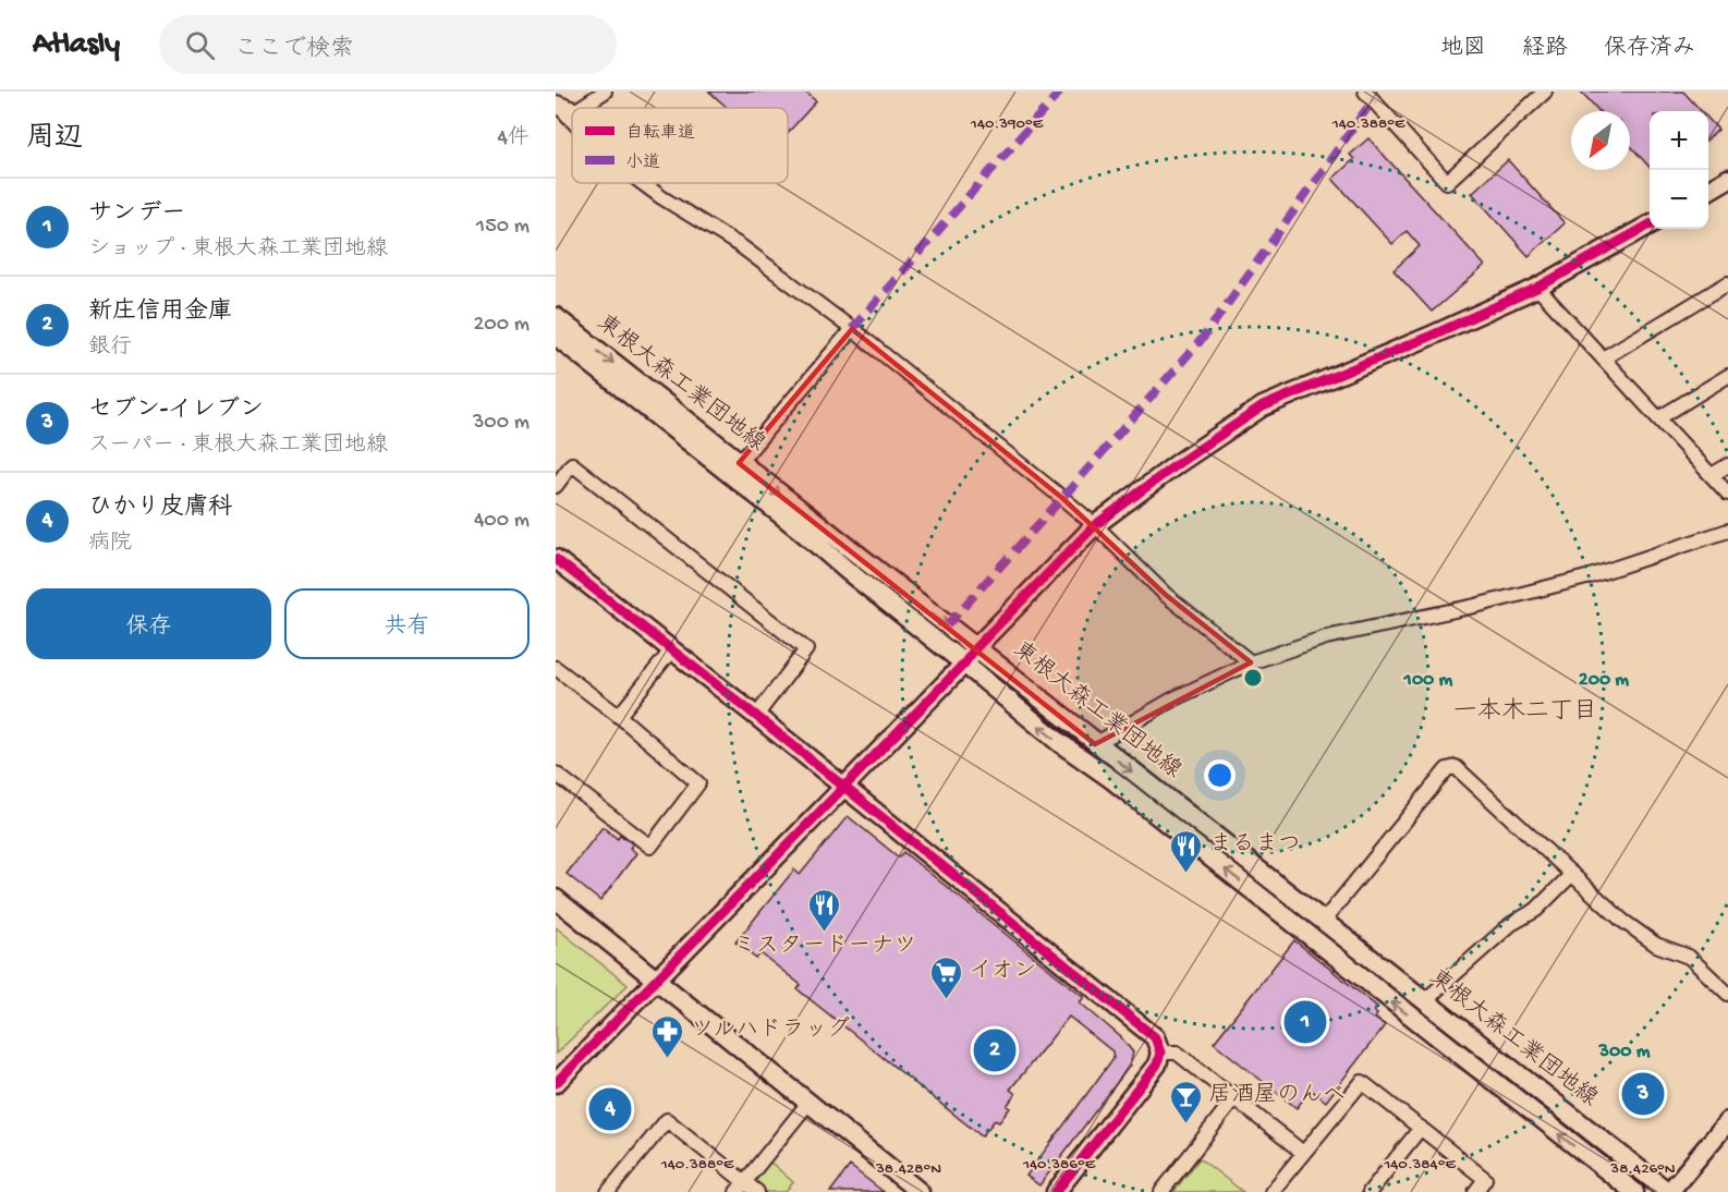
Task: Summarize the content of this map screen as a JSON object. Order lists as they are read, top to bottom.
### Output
{
  "streets": {
    "main road": ["東根大森工業団地線"]
  },
  "districts": ["一本木二丁目"],
  "places": {
    "restaurant": ["まるまつ", "ミスタードーナツ"],
    "supermarket": ["イオン"],
    "pharmacy": ["ツルハドラッグ"],
    "bar": ["居酒屋のんべ"]
  },
  "legend": ["自転車道", "小道"],
  "north": "bottom left",
  "page": {
    "header": "Atlasly",
    "search": "ここで検索",
    "nav": ["地図", "経路", "保存済み"],
    "heading": ["周辺", "4件"],
    "map_buttons": ["+", "−"],
    "list": [
      {
        "mark": "1",
        "name": "サンデー",
        "note": "ショップ · 東根大森工業団地線",
        "value": "150 m"
      },
      {
        "mark": "2",
        "name": "新庄信用金庫",
        "note": "銀行",
        "value": "200 m"
      },
      {
        "mark": "3",
        "name": "セブン-イレブン",
        "note": "スーパー · 東根大森工業団地線",
        "value": "300 m"
      },
      {
        "mark": "4",
        "name": "ひかり皮膚科",
        "note": "病院",
        "value": "400 m"
      }
    ],
    "buttons": ["保存", "共有"],
    "pins": [
      "1",
      "2",
      "3",
      "4"
    ]
  },
  "coordinates": [
    "140.390°E",
    "140.388°E",
    "140.386°E",
    "140.384°E",
    "38.428°N",
    "38.426°N"
  ],
  "rings": ["100 m", "200 m", "300 m"]
}
